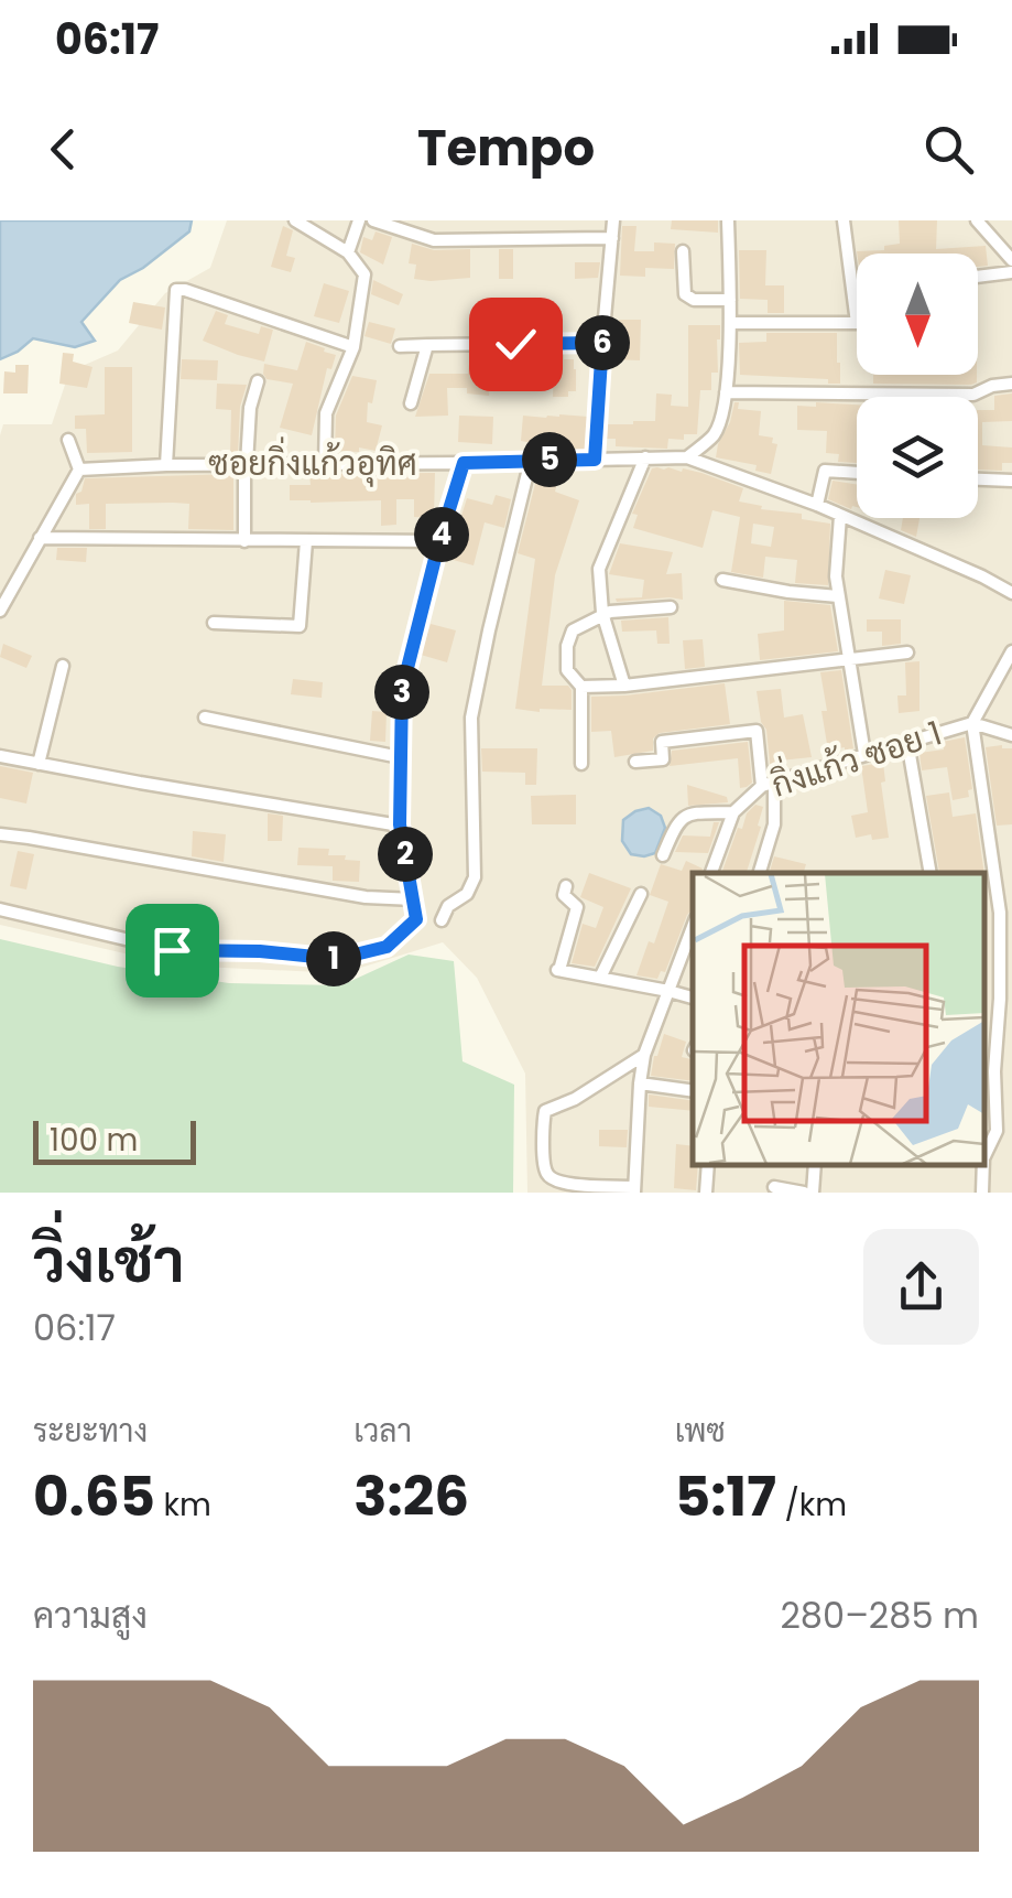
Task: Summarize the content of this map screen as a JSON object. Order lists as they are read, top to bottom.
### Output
{
  "streets": {
    "street": ["ซอยกิ่งแก้วอุทิศ", "กิ่งแก้ว ซอย 1"]
  },
  "scale_bar": "100 m",
  "north": "bottom",
  "page": {
    "status": "06:17",
    "header": "Tempo",
    "pins": [
      "6",
      "5",
      "4",
      "3",
      "2",
      "1"
    ],
    "scale": "100 m",
    "heading": ["วิ่งเช้า", "06:17"],
    "stats": [
      ["ระยะทาง", "0.65 km"],
      ["เวลา", "3:26"],
      ["เพซ", "5:17 /km"]
    ],
    "chart": ["ความสูง", "280–285 m"]
  }
}
